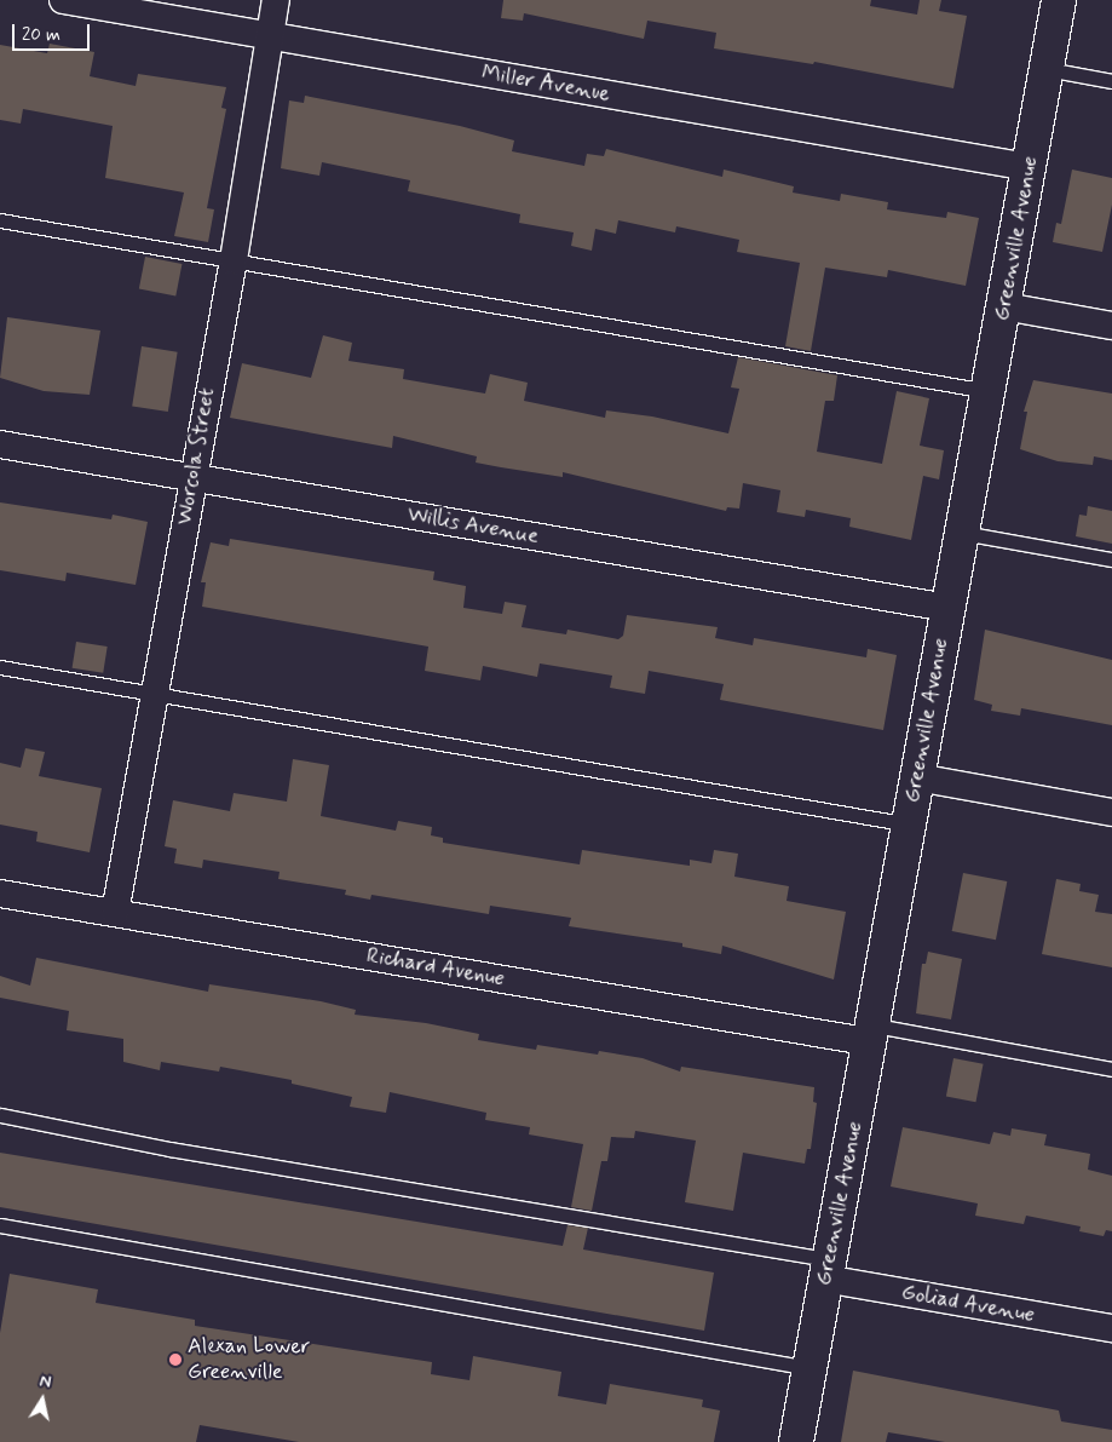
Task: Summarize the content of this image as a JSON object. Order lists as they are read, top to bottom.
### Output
{
  "streets": {
    "main road": ["Greenville Avenue"],
    "street": [
      "Miller Avenue",
      "Worcola Street",
      "Willis Avenue",
      "Richard Avenue",
      "Goliad Avenue"
    ]
  },
  "crossings": [
    ["Miller Avenue", "Greenville Avenue"],
    ["Miller Avenue", "Worcola Street"],
    ["Greenville Avenue", "Willis Avenue"],
    ["Greenville Avenue", "Richard Avenue"],
    ["Greenville Avenue", "Goliad Avenue"],
    ["Worcola Street", "Willis Avenue"],
    ["Worcola Street", "Richard Avenue"]
  ],
  "places": ["Alexan Lower Greenville"],
  "scale_bar": "20 m",
  "north": "top"
}
